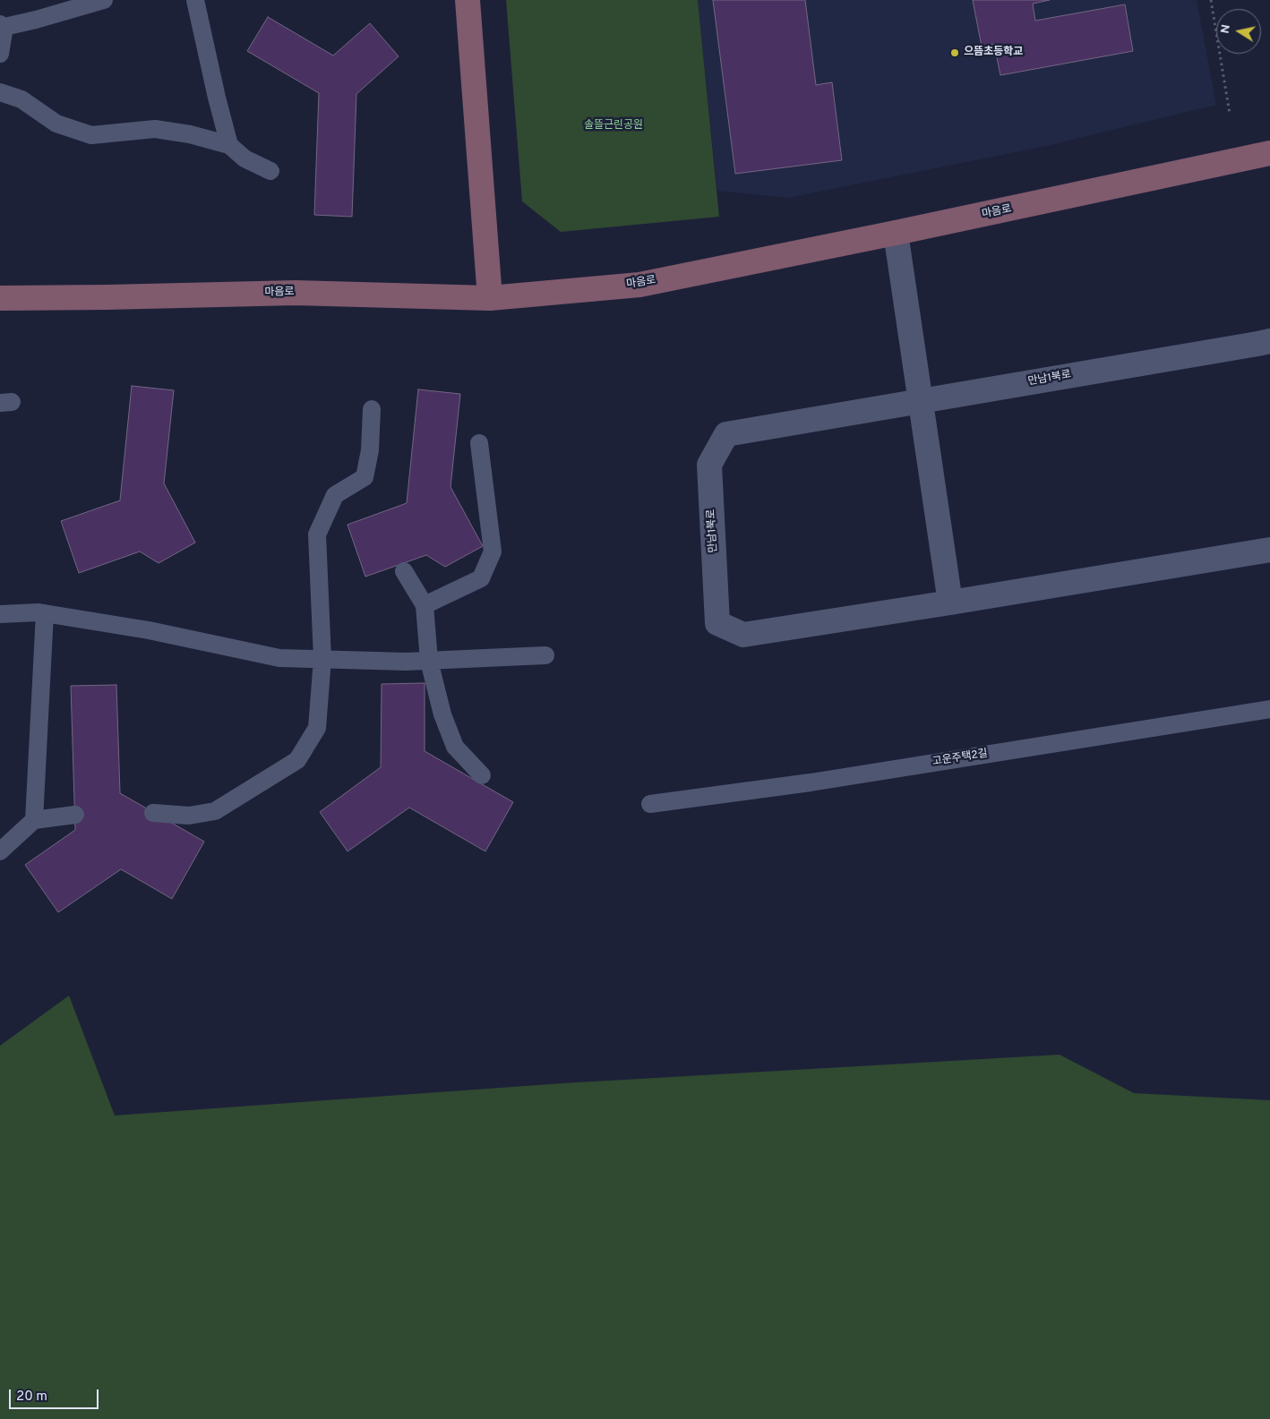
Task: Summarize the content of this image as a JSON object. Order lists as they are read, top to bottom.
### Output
{
  "streets": {
    "street": ["마음로", "만남1북로"],
    "lane": ["고운주택2길"]
  },
  "parks": ["솔뜰근린공원"],
  "places": ["으뜸초등학교"],
  "scale_bar": "20 m",
  "north": "left"
}
